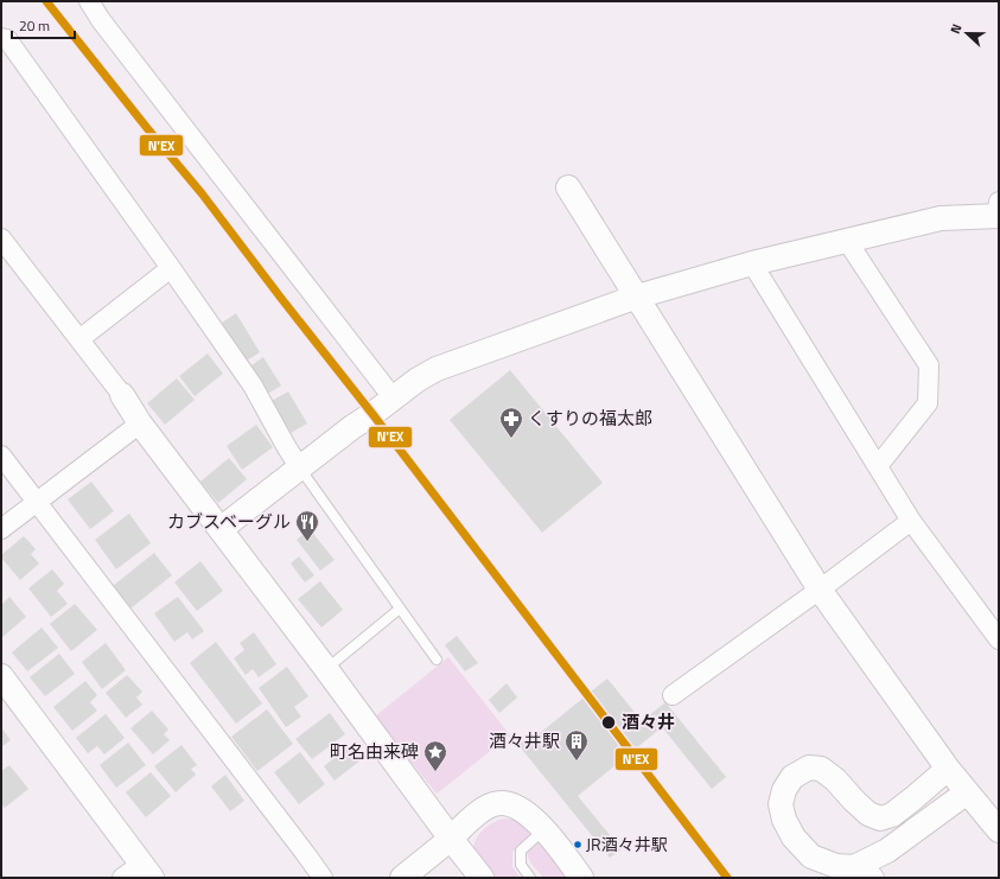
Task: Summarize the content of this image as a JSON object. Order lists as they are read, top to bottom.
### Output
{
  "places": {
    "pharmacy": ["くすりの福太郎"],
    "restaurant": ["カブスベーグル"],
    "other": ["酒々井", "JR酒々井駅"],
    "building": ["酒々井駅"],
    "place": ["町名由来碑"]
  },
  "lines": ["transit line N'EX"],
  "scale_bar": "20 m",
  "north": "left"
}
